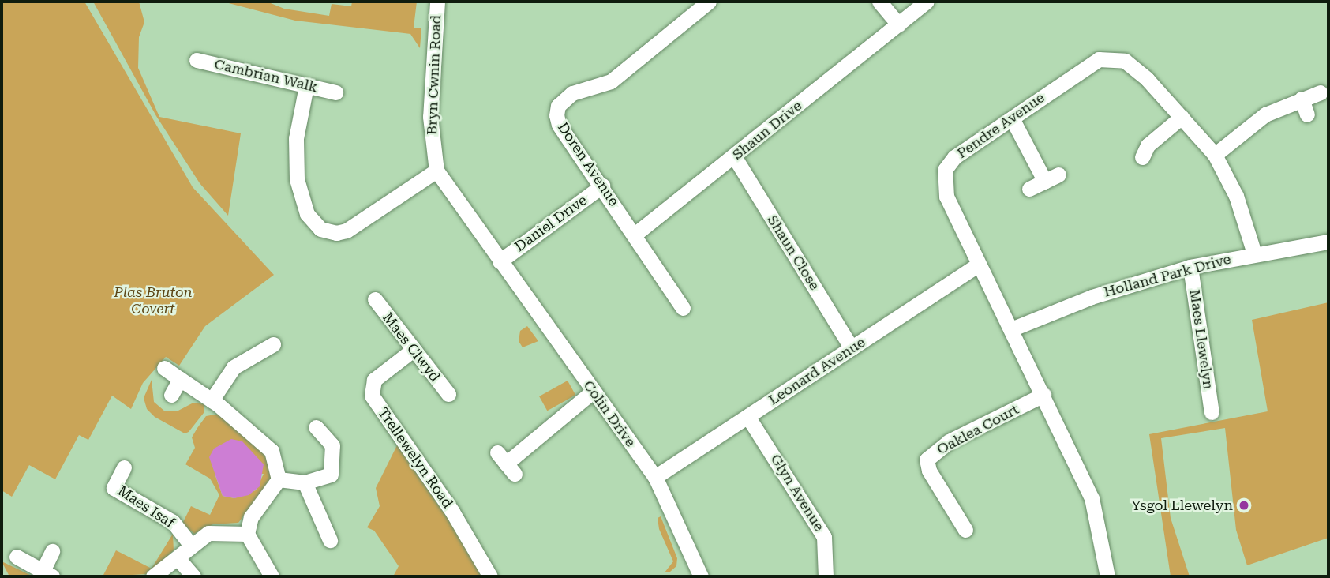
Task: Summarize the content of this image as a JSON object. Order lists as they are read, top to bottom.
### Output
{
  "streets": {
    "street": [
      "Bryn Cwnin Road",
      "Cambrian Walk",
      "Pendre Avenue",
      "Shaun Drive",
      "Doren Avenue",
      "Daniel Drive",
      "Shaun Close",
      "Holland Park Drive",
      "Maes Llewelyn",
      "Maes Clwyd",
      "Leonard Avenue",
      "Colin Drive",
      "Oaklea Court",
      "Trellewelyn Road",
      "Glyn Avenue",
      "Maes Isaf"
    ]
  },
  "crossings": [
    ["Bryn Cwnin Road", "Daniel Drive"],
    ["Bryn Cwnin Road", "Colin Drive"],
    ["Pendre Avenue", "Holland Park Drive"],
    ["Pendre Avenue", "Leonard Avenue"],
    ["Pendre Avenue", "Oaklea Court"],
    ["Shaun Drive", "Doren Avenue"],
    ["Shaun Drive", "Shaun Close"],
    ["Doren Avenue", "Daniel Drive"],
    ["Daniel Drive", "Colin Drive"],
    ["Shaun Close", "Leonard Avenue"],
    ["Holland Park Drive", "Maes Llewelyn"],
    ["Maes Clwyd", "Trellewelyn Road"],
    ["Leonard Avenue", "Colin Drive"],
    ["Leonard Avenue", "Glyn Avenue"]
  ],
  "parks": ["Plas Bruton Covert"],
  "places": ["Ysgol Llewelyn"]
}
